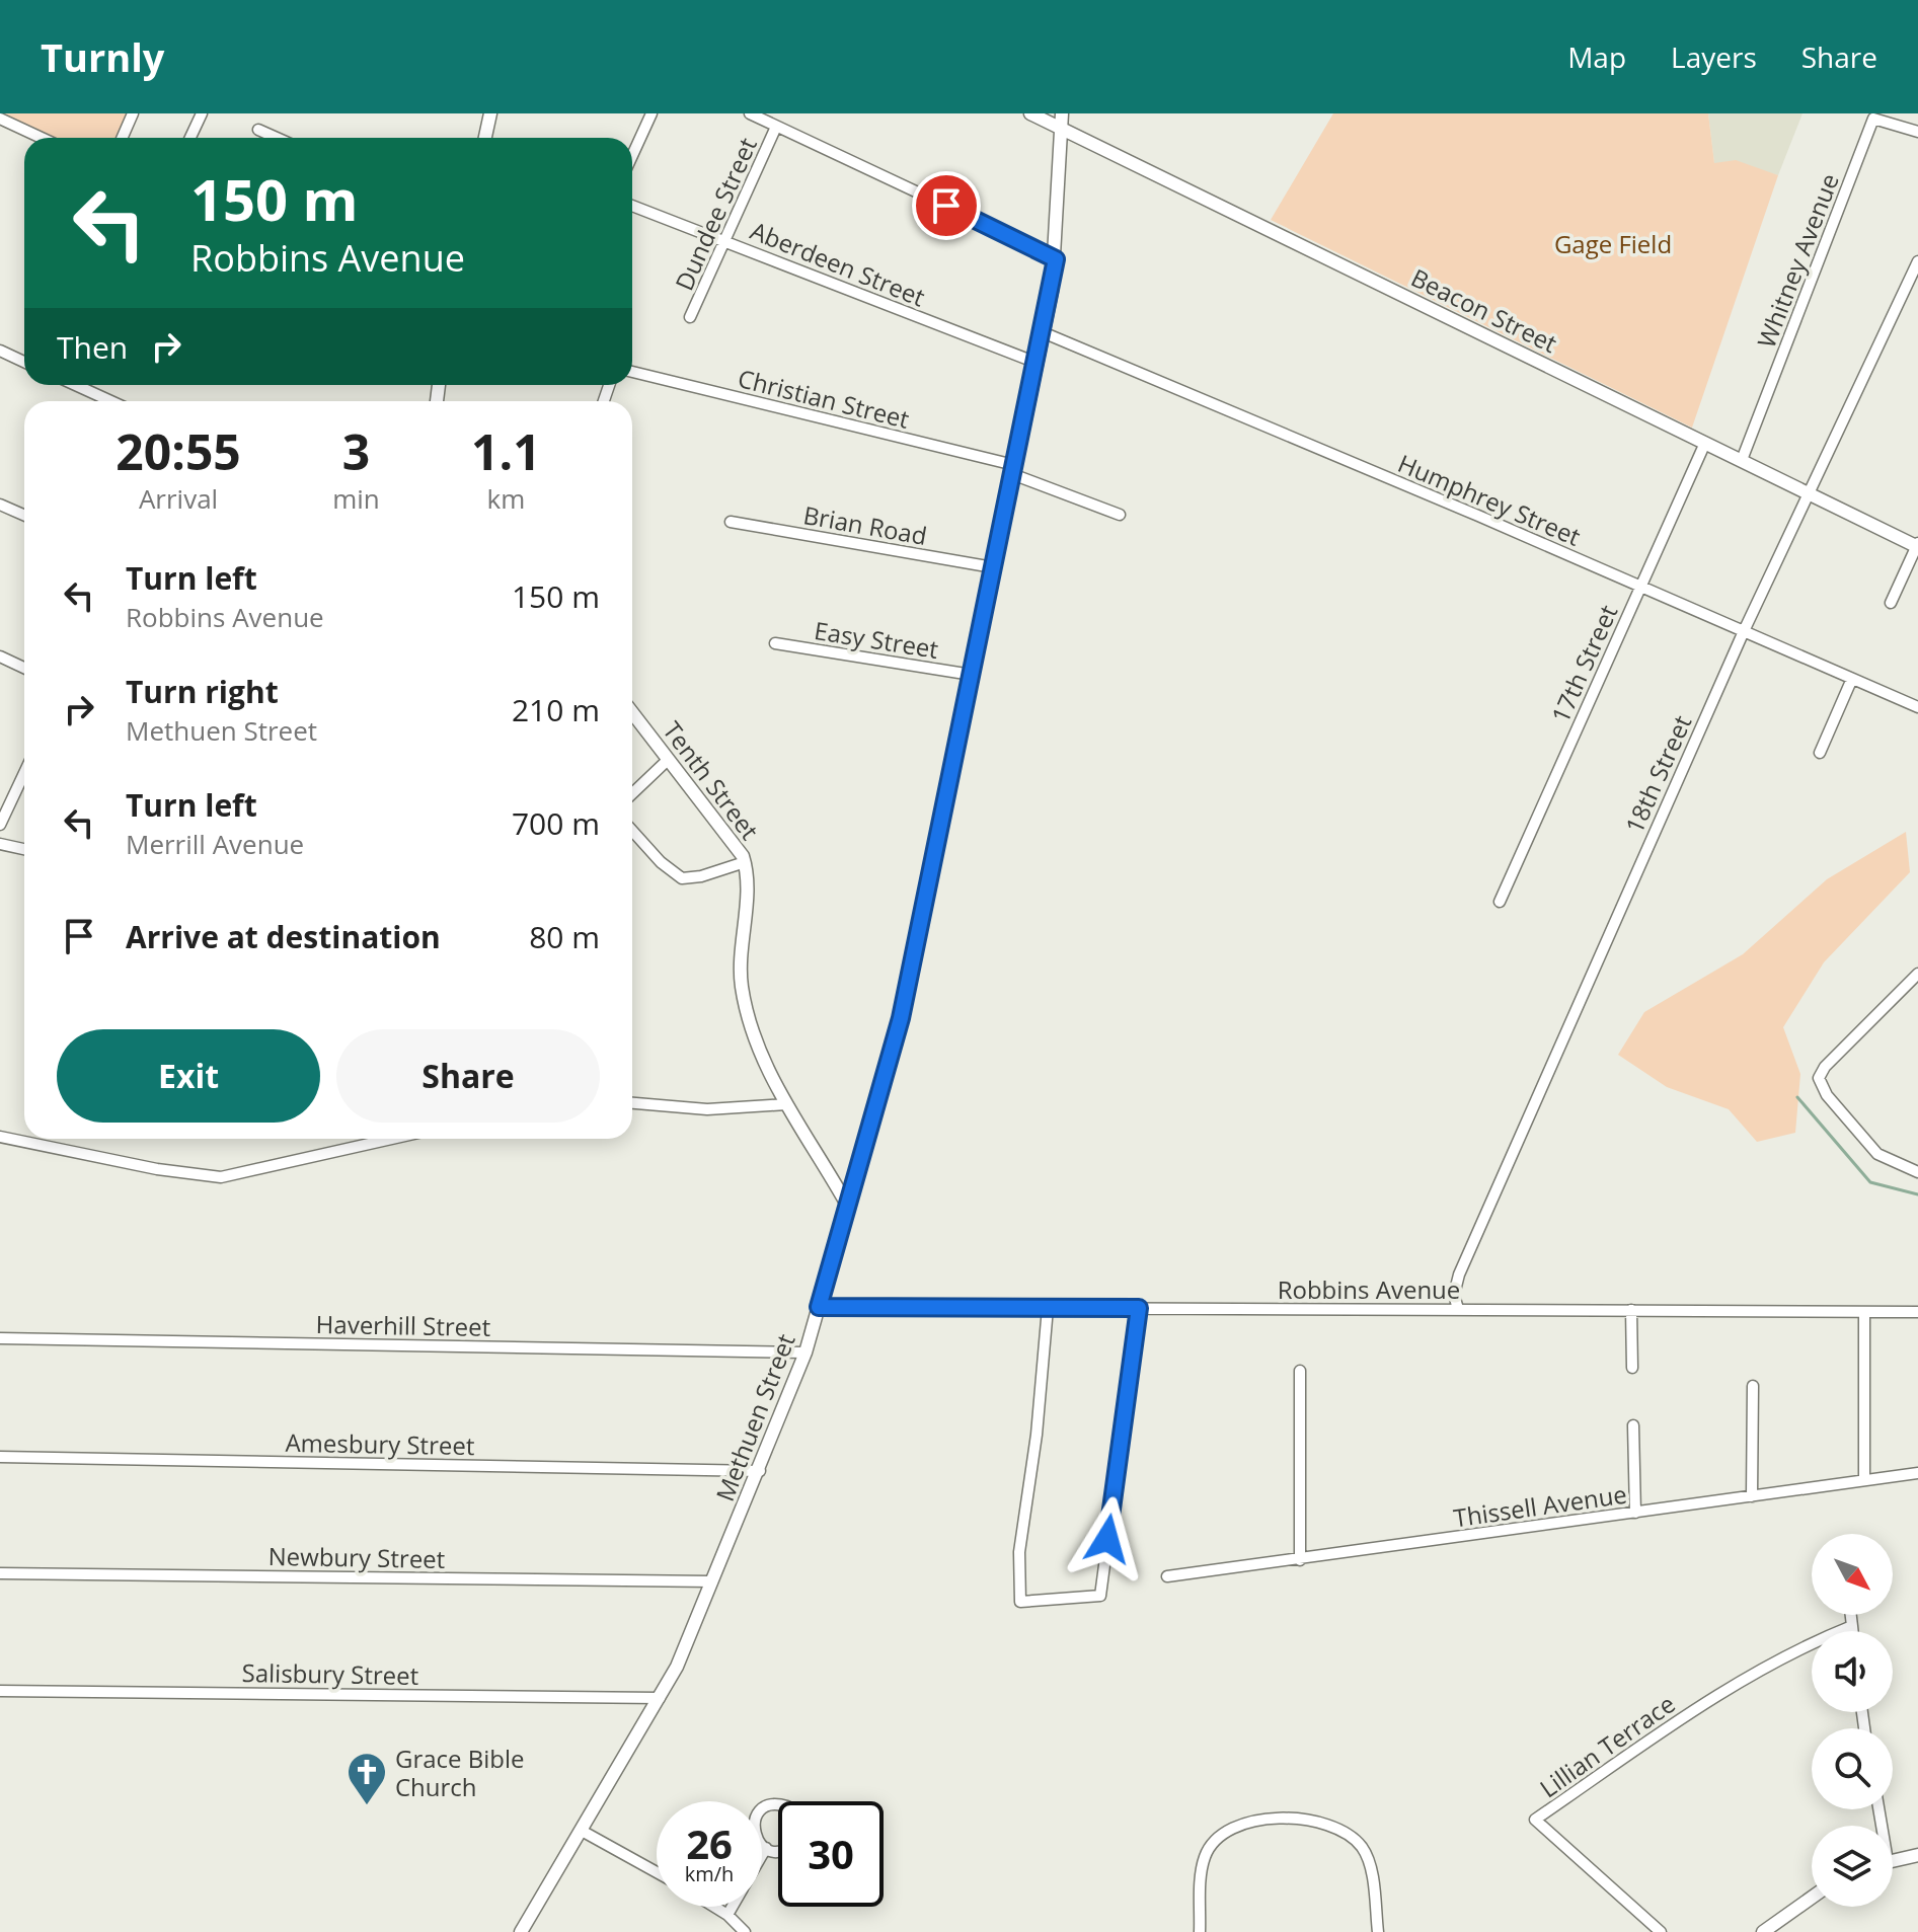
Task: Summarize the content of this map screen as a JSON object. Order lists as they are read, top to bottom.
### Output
{
  "streets": {
    "street": [
      "Dundee Street",
      "Whitney Avenue",
      "Aberdeen Street",
      "Beacon Street",
      "Christian Street",
      "Humphrey Street",
      "Brian Road",
      "Easy Street",
      "17th Street",
      "18th Street",
      "Tenth Street",
      "Robbins Avenue",
      "Haverhill Street",
      "Methuen Street",
      "Amesbury Street",
      "Thissell Avenue",
      "Newbury Street",
      "Salisbury Street",
      "Lillian Terrace"
    ]
  },
  "crossings": [
    ["Dundee Street", "Aberdeen Street"],
    ["Whitney Avenue", "Beacon Street"],
    ["Aberdeen Street", "Methuen Street"],
    ["Beacon Street", "17th Street"],
    ["Beacon Street", "18th Street"],
    ["Beacon Street", "Methuen Street"],
    ["Christian Street", "Methuen Street"],
    ["Humphrey Street", "17th Street"],
    ["Humphrey Street", "18th Street"],
    ["Humphrey Street", "Methuen Street"],
    ["Brian Road", "Methuen Street"],
    ["Easy Street", "Methuen Street"],
    ["18th Street", "Robbins Avenue"],
    ["Tenth Street", "Methuen Street"],
    ["Robbins Avenue", "Methuen Street"],
    ["Haverhill Street", "Methuen Street"],
    ["Methuen Street", "Amesbury Street"],
    ["Methuen Street", "Newbury Street"],
    ["Methuen Street", "Salisbury Street"]
  ],
  "parks": ["Gage Field"],
  "places": {
    "church": ["Grace Bible Church"]
  },
  "north": "bottom right",
  "page": {
    "header": "Turnly",
    "nav": ["Map", "Layers", "Share"],
    "turn": ["150 m", "Robbins Avenue"],
    "then": "Then",
    "eta": [
      "20:55",
      "Arrival",
      "3",
      "min",
      "1.1",
      "km"
    ],
    "list": [
      {
        "name": "Turn left",
        "note": "Robbins Avenue",
        "value": "150 m"
      },
      {
        "name": "Turn right",
        "note": "Methuen Street",
        "value": "210 m"
      },
      {
        "name": "Turn left",
        "note": "Merrill Avenue",
        "value": "700 m"
      },
      {
        "name": "Arrive at destination",
        "value": "80 m"
      }
    ],
    "buttons": ["Exit", "Share"],
    "speed": "26 km/h",
    "limit": "30"
  }
}
